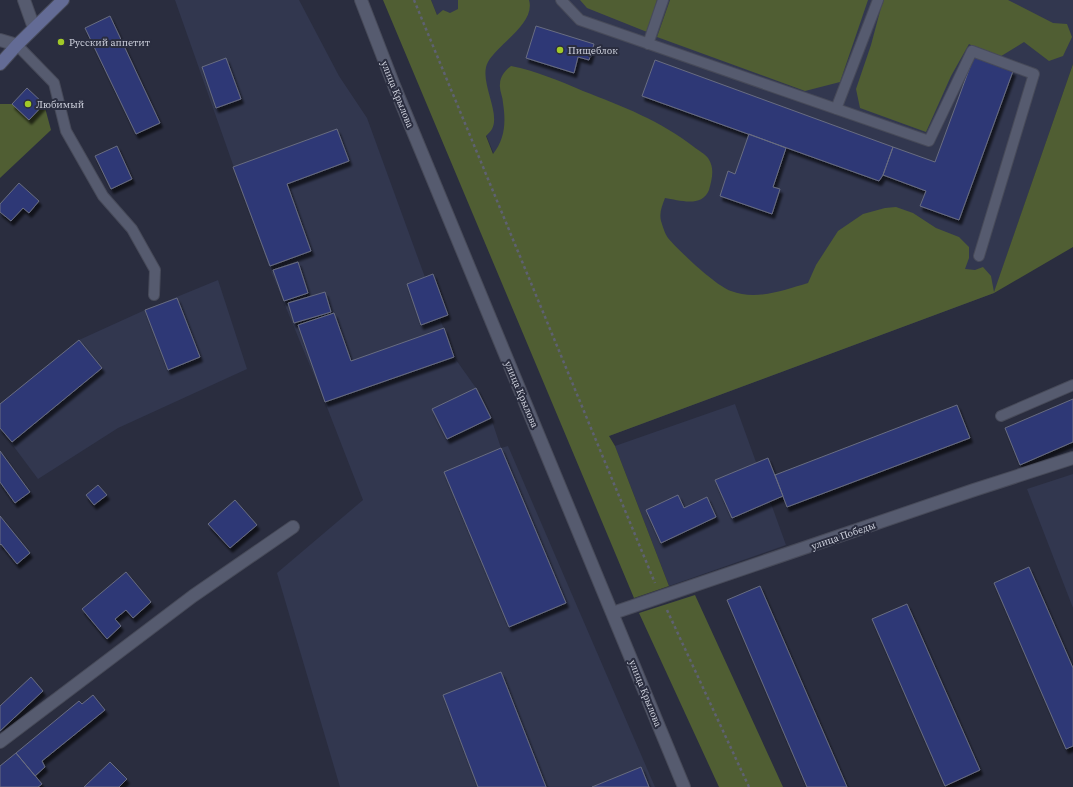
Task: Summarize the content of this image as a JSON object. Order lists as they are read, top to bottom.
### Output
{
  "streets": {
    "street": ["улица Крылова", "улица Победы"]
  },
  "crossings": [
    ["улица Крылова", "улица Победы"]
  ],
  "places": ["Русский аппетит", "Пищеблок", "Любимый"]
}
